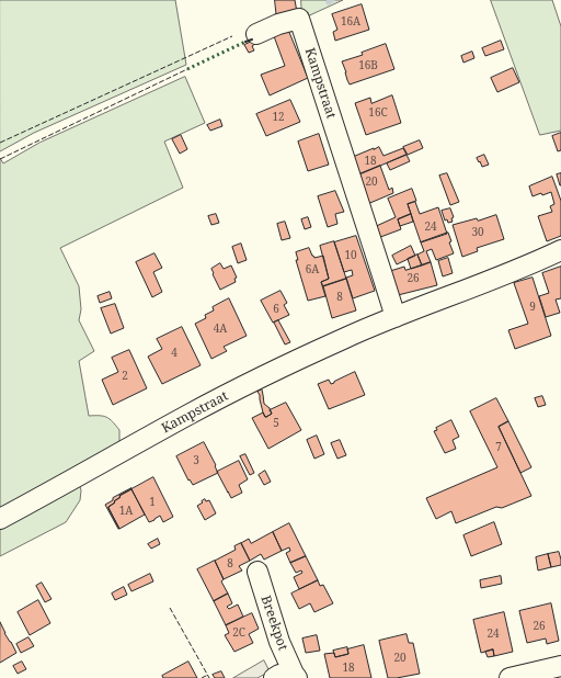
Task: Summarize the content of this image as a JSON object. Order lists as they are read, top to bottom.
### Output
{
  "streets": {
    "street": ["Kampstraat", "Breekpot"]
  },
  "house_numbers": [
    "16A",
    "16B",
    "16C",
    "12",
    "18",
    "20",
    "24",
    "30",
    "10",
    "6A",
    "26",
    "8",
    "9",
    "6",
    "4A",
    "4",
    "2",
    "5",
    "7",
    "3",
    "1",
    "1A",
    "8",
    "26",
    "2C",
    "24",
    "20",
    "18"
  ]
}
